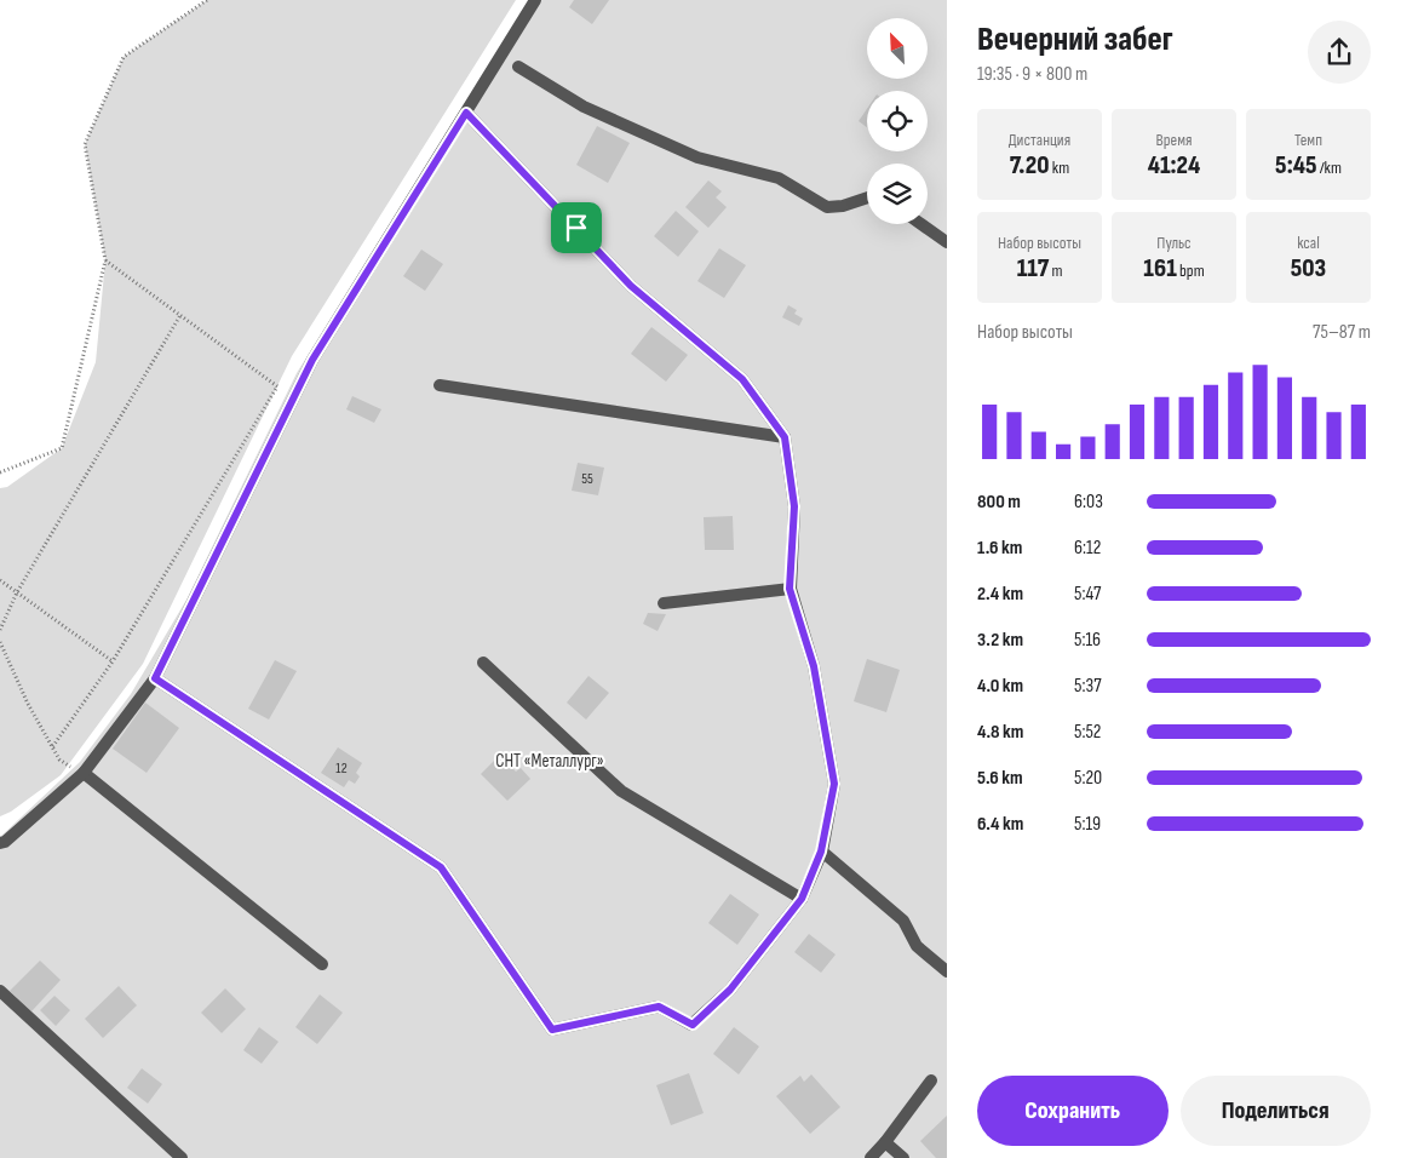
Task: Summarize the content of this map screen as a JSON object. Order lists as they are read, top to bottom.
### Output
{
  "parks": ["СНТ «Металлург»"],
  "house_numbers": ["55", "12"],
  "north": "top left",
  "page": {
    "heading": ["Вечерний забег", "19:35 · 9 × 800 m"],
    "stats": [
      ["Дистанция", "7.20 km"],
      ["Время", "41:24"],
      ["Темп", "5:45 /km"],
      ["Набор высоты", "117 m"],
      ["Пульс", "161 bpm"],
      ["kcal", "503"]
    ],
    "chart": ["Набор высоты", "75–87 m"],
    "list": [
      {
        "name": "800 m",
        "note": "6:03"
      },
      {
        "name": "1.6 km",
        "note": "6:12"
      },
      {
        "name": "2.4 km",
        "note": "5:47"
      },
      {
        "name": "3.2 km",
        "note": "5:16"
      },
      {
        "name": "4.0 km",
        "note": "5:37"
      },
      {
        "name": "4.8 km",
        "note": "5:52"
      },
      {
        "name": "5.6 km",
        "note": "5:20"
      },
      {
        "name": "6.4 km",
        "note": "5:19"
      }
    ],
    "buttons": ["Сохранить", "Поделиться"]
  }
}
